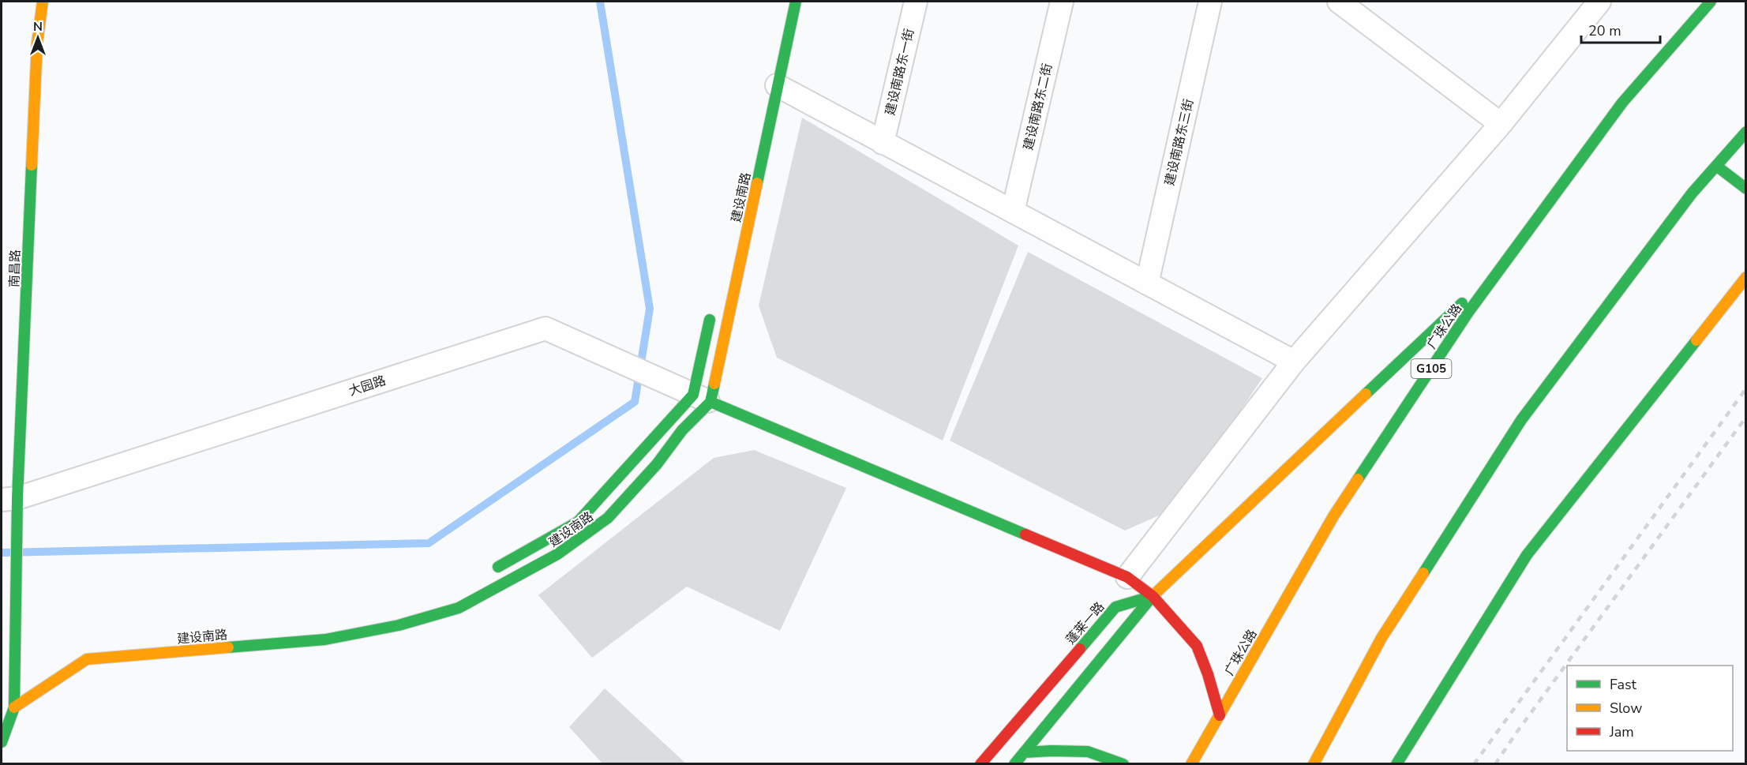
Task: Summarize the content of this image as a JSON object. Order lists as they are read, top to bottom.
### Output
{
  "streets": {
    "main road": [
      "建设南路",
      "南昌路",
      "广珠公路",
      "G105",
      "蓬莱一路"
    ],
    "street": [
      "建设南路东一街",
      "建设南路东二街",
      "建设南路东三街",
      "大园路"
    ]
  },
  "crossings": [
    ["建设南路", "南昌路"],
    ["建设南路", "大园路"],
    ["南昌路", "大园路"]
  ],
  "legend": ["Fast", "Slow", "Jam"],
  "scale_bar": "20 m",
  "north": "top"
}
